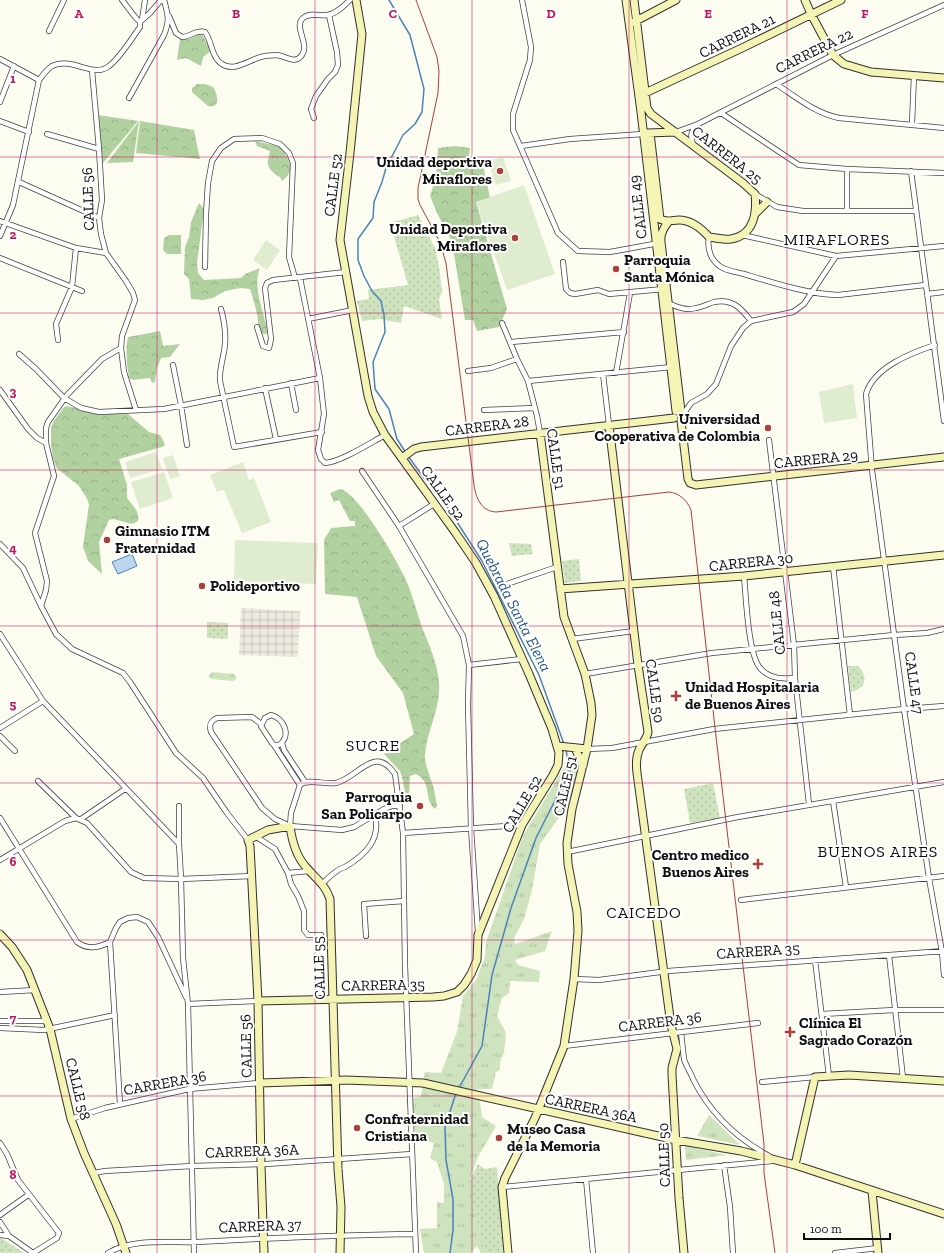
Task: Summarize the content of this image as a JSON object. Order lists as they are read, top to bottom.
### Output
{
  "streets": {
    "street": [
      "CARRERA 21",
      "CARRERA 22",
      "CARRERA 25",
      "CALLE 52",
      "CALLE 56",
      "CALLE 49",
      "CARRERA 28",
      "CALLE 51",
      "CARRERA 29",
      "CARRERA 30",
      "CALLE 48",
      "CALLE 47",
      "CALLE 50",
      "CARRERA 35",
      "CALLE 55",
      "CARRERA 36",
      "CALLE 58",
      "CARRERA 36A",
      "CARRERA 37"
    ]
  },
  "crossings": [
    ["CARRERA 22", "CARRERA 25"],
    ["CARRERA 25", "CALLE 49"],
    ["CALLE 52", "CARRERA 28"],
    ["CALLE 52", "CARRERA 35"],
    ["CALLE 56", "CARRERA 35"],
    ["CALLE 56", "CARRERA 36"],
    ["CALLE 56", "CARRERA 36A"],
    ["CALLE 56", "CARRERA 37"],
    ["CALLE 49", "CARRERA 28"],
    ["CALLE 49", "CARRERA 29"],
    ["CARRERA 28", "CALLE 51"],
    ["CARRERA 28", "CALLE 50"],
    ["CALLE 51", "CARRERA 30"],
    ["CALLE 51", "CARRERA 35"],
    ["CALLE 51", "CARRERA 36"],
    ["CALLE 51", "CARRERA 36A"],
    ["CARRERA 29", "CALLE 48"],
    ["CARRERA 29", "CALLE 47"],
    ["CARRERA 30", "CALLE 48"],
    ["CARRERA 30", "CALLE 47"],
    ["CARRERA 30", "CALLE 50"],
    ["CALLE 47", "CARRERA 35"],
    ["CALLE 50", "CARRERA 35"],
    ["CALLE 50", "CARRERA 36"],
    ["CALLE 50", "CARRERA 36A"],
    ["CARRERA 35", "CALLE 55"],
    ["CALLE 55", "CARRERA 36"],
    ["CALLE 55", "CARRERA 36A"],
    ["CALLE 55", "CARRERA 37"],
    ["CARRERA 36", "CALLE 58"],
    ["CARRERA 36", "CARRERA 36A"],
    ["CALLE 58", "CARRERA 36A"],
    ["CALLE 58", "CARRERA 37"]
  ],
  "districts": [
    "MIRAFLORES",
    "SUCRE",
    "BUENOS AIRES",
    "CAICEDO"
  ],
  "water": ["Quebrada Santa Elena"],
  "places": {
    "other": [
      "Unidad deportiva Miraflores",
      "Unidad Deportiva Miraflores",
      "Parroquia Santa Mónica",
      "Universidad Cooperativa de Colombia",
      "Gimnasio ITM Fraternidad",
      "Polideportivo",
      "Parroquia San Policarpo",
      "Confraternidad Cristiana",
      "Museo Casa de la Memoria"
    ],
    "health": ["Unidad Hospitalaria de Buenos Aires", "Centro medico Buenos Aires", "Clínica El Sagrado Corazón"]
  },
  "scale_bar": "100 m",
  "grid": {
    "columns": [
      "A",
      "B",
      "C",
      "D",
      "E",
      "F"
    ],
    "rows": [
      "1",
      "2",
      "3",
      "4",
      "5",
      "6",
      "7",
      "8"
    ]
  }
}
